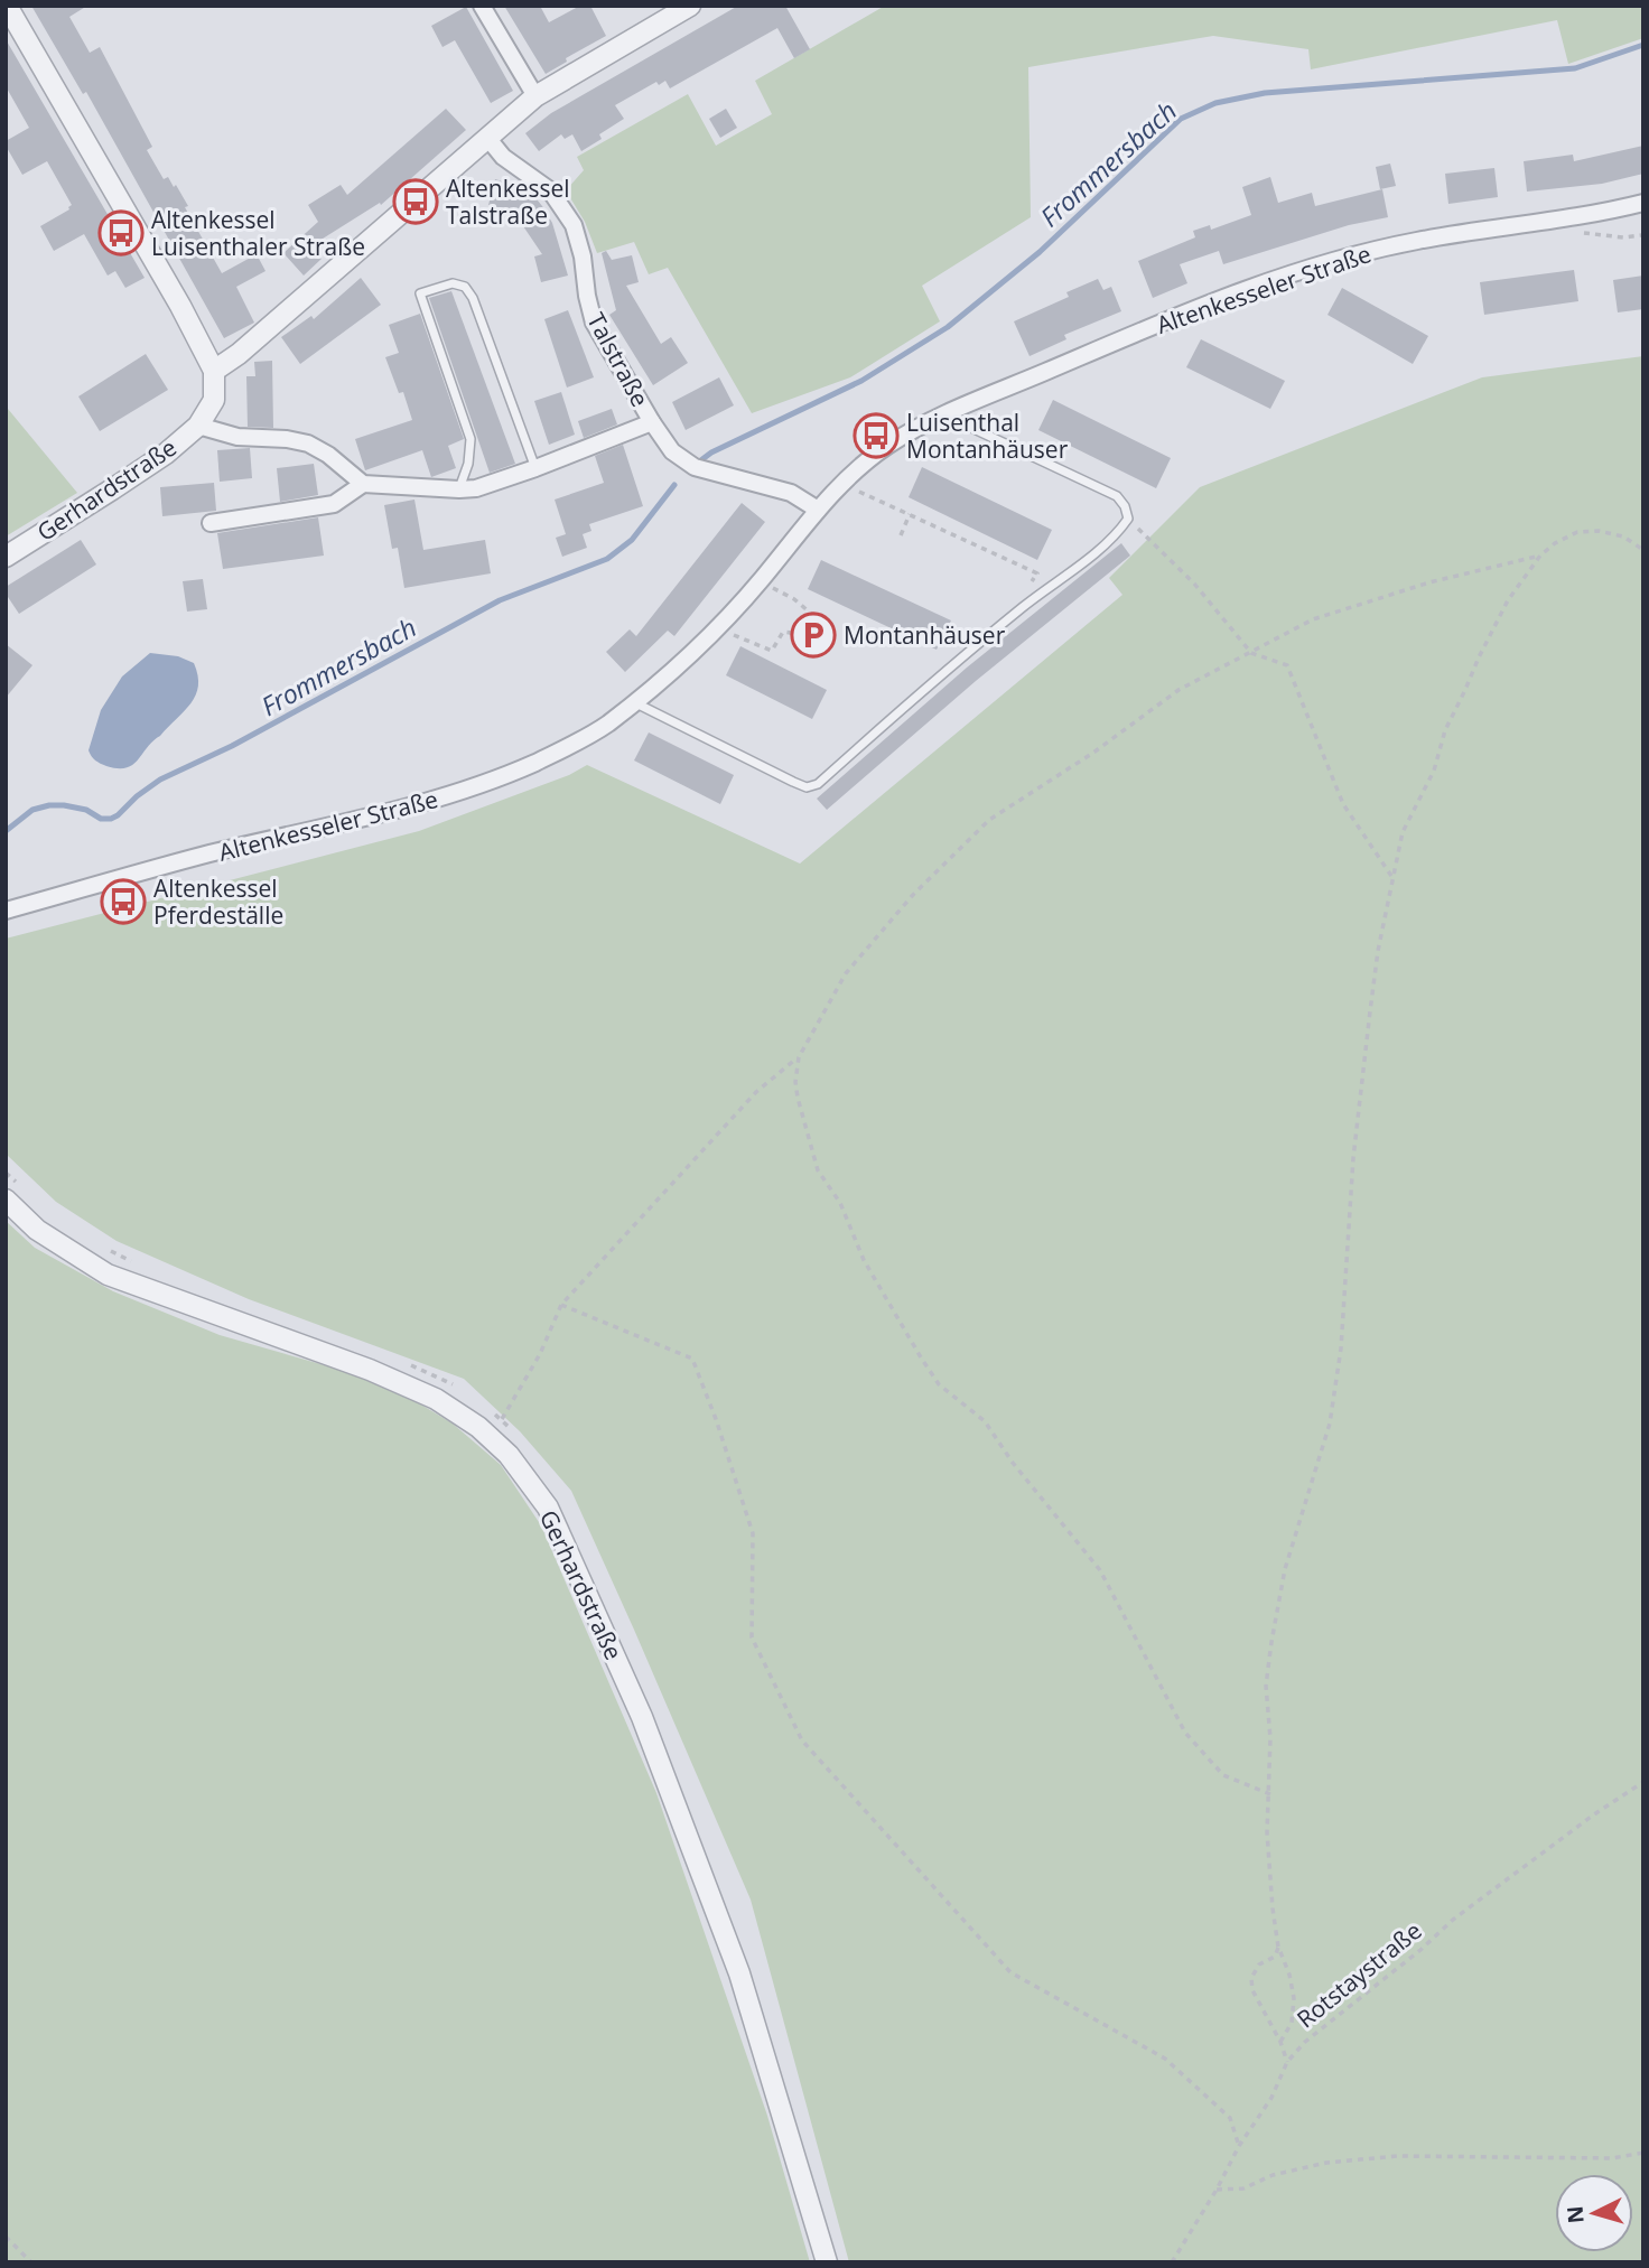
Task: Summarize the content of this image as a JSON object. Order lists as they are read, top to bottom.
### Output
{
  "streets": {
    "street": ["Altenkesseler Straße", "Talstraße", "Gerhardstraße"],
    "path": ["Rotstaystraße"]
  },
  "crossings": [
    ["Altenkesseler Straße", "Talstraße"]
  ],
  "water": ["Frommersbach"],
  "places": {
    "bus stop": [
      "Altenkessel Talstraße",
      "Altenkessel Luisenthaler Straße",
      "Luisenthal Montanhäuser",
      "Altenkessel Pferdeställe"
    ],
    "parking": ["Montanhäuser"]
  },
  "north": "left"
}
